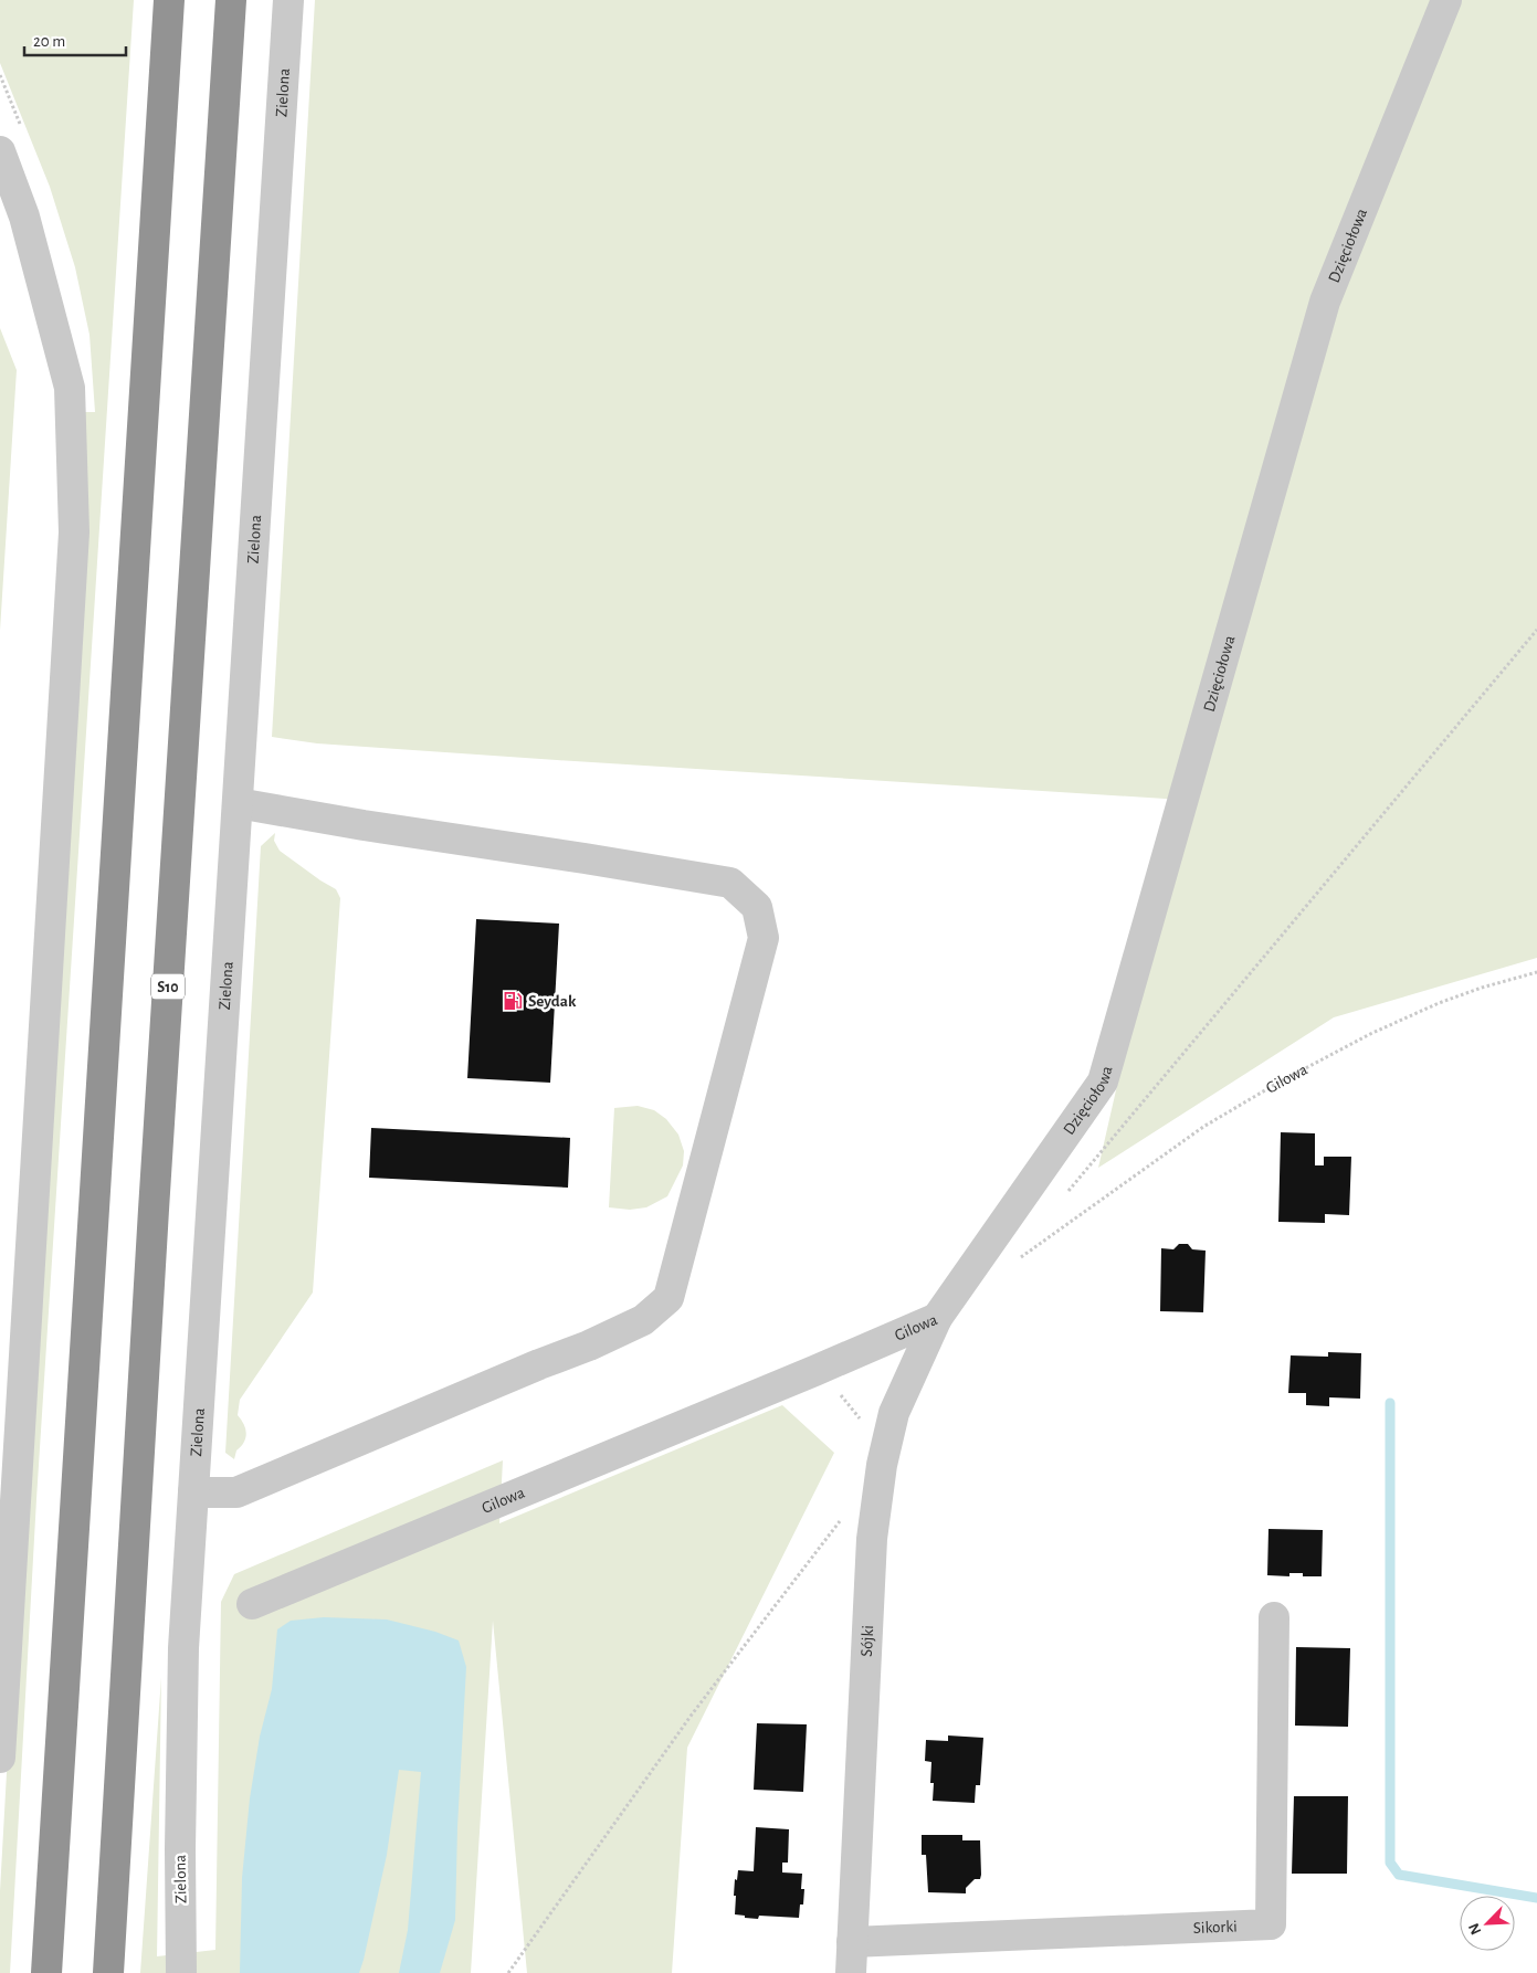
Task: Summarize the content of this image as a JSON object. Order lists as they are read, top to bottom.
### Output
{
  "streets": {
    "highway": ["S10"],
    "street": [
      "Zielona",
      "Dzięciołowa",
      "Gilowa",
      "Sójki",
      "Sikorki"
    ]
  },
  "crossings": [
    ["Dzięciołowa", "Gilowa"],
    ["Dzięciołowa", "Sójki"],
    ["Gilowa", "Sójki"],
    ["Sójki", "Sikorki"]
  ],
  "places": {
    "fuel station": ["Seydak"]
  },
  "scale_bar": "20 m",
  "north": "bottom left"
}
